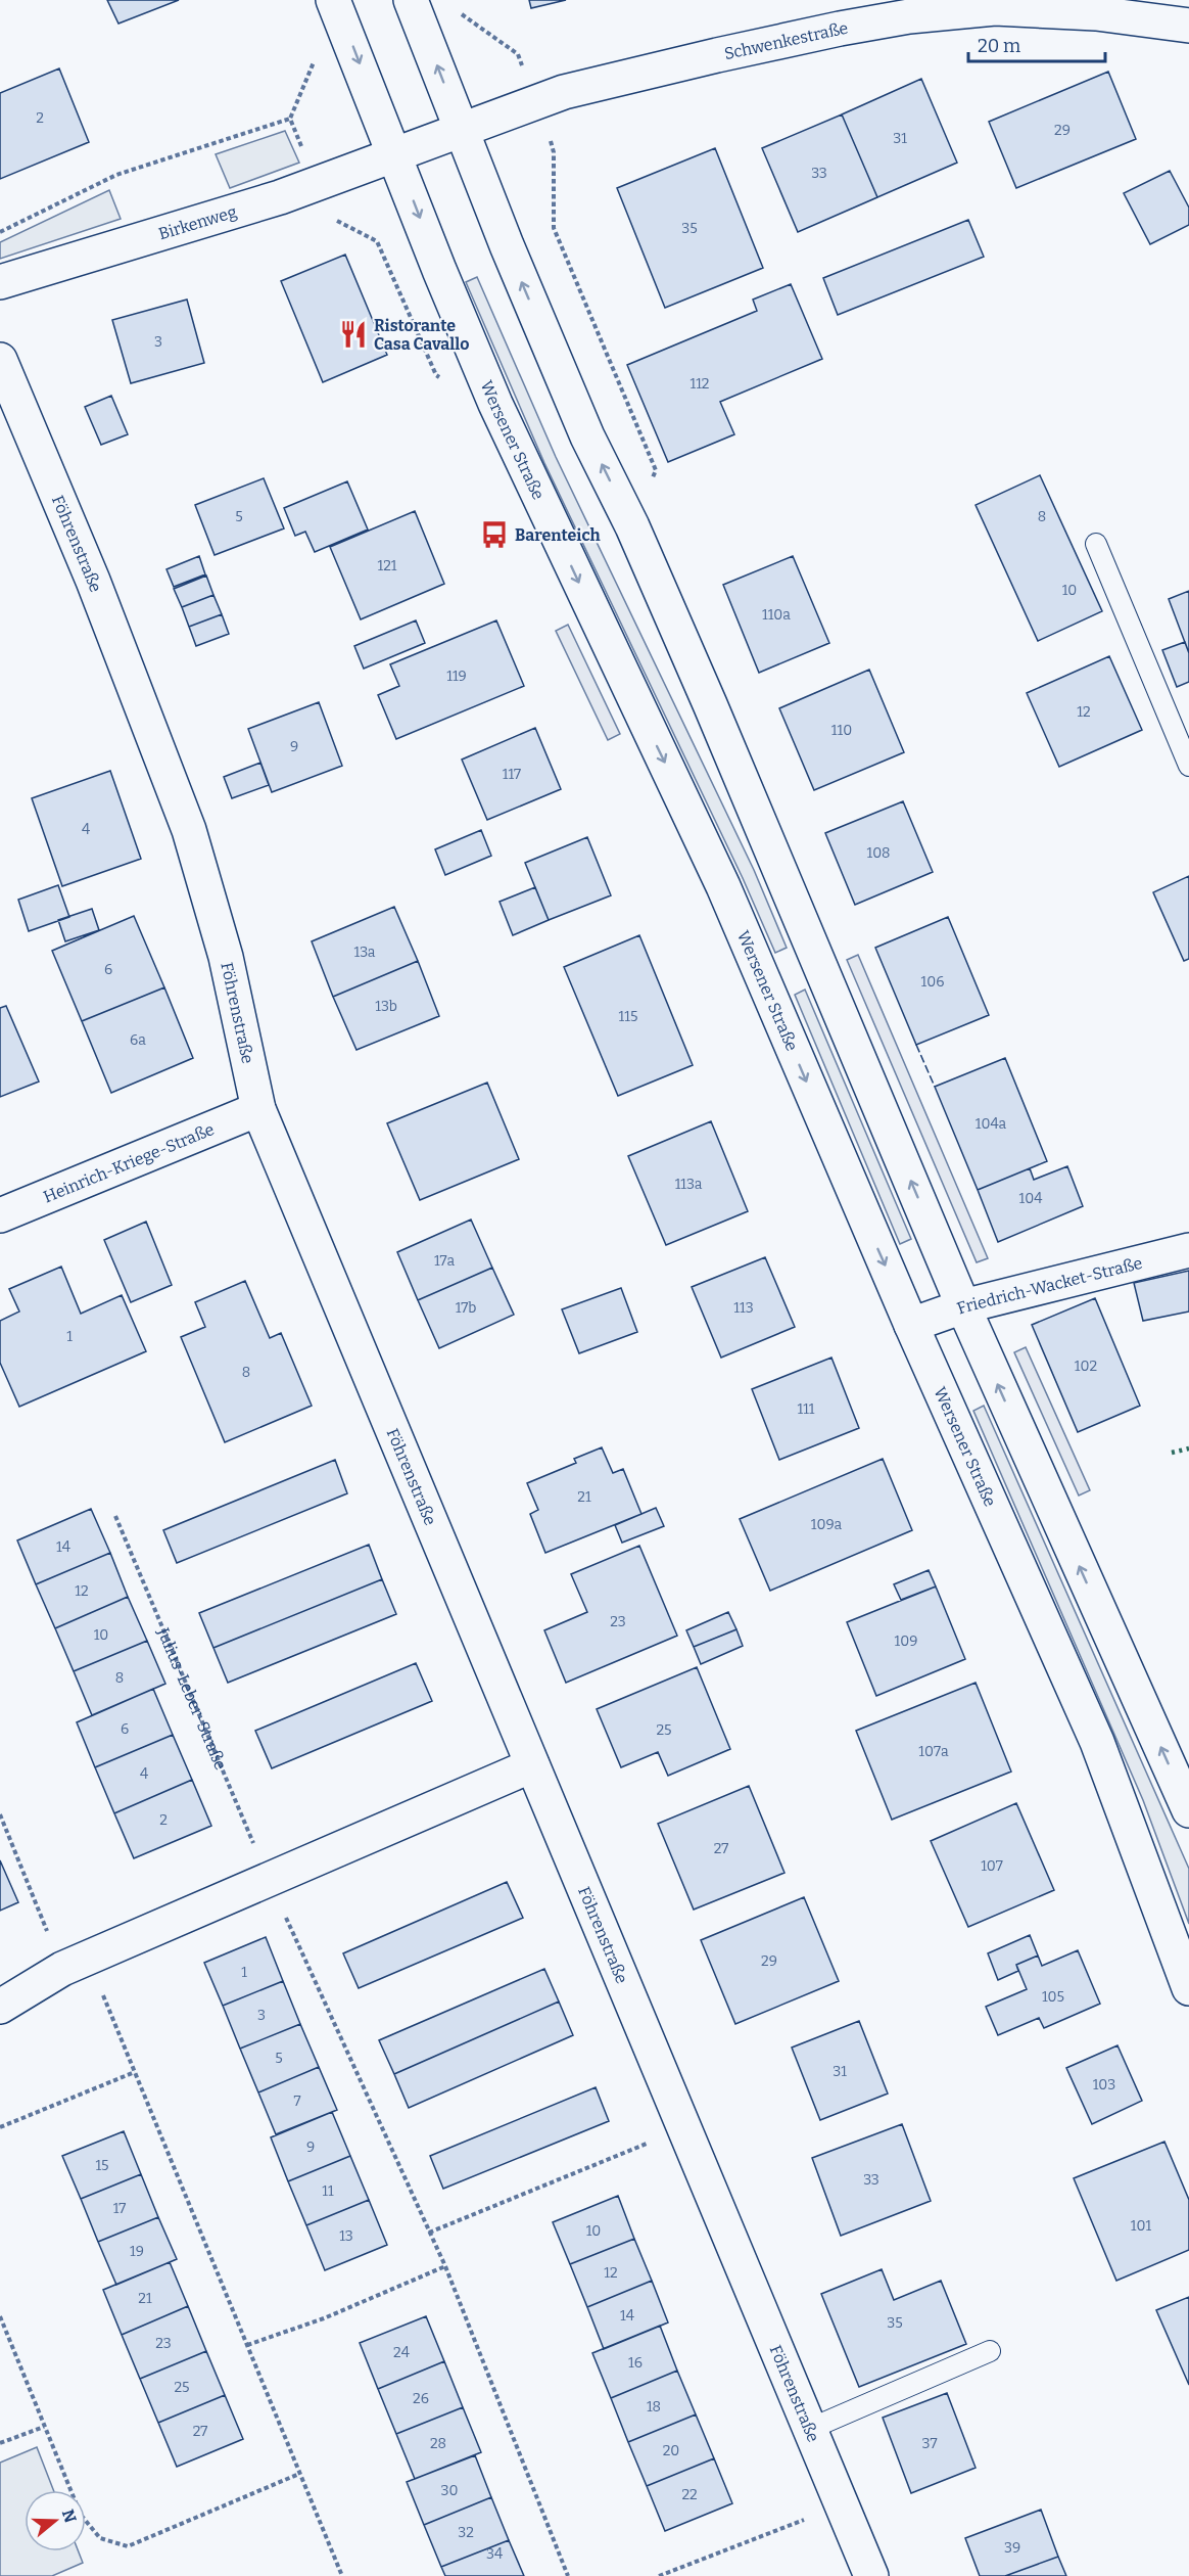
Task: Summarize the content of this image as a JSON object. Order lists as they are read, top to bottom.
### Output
{
  "streets": {
    "street": [
      "Schwenkestraße",
      "Birkenweg",
      "Wersener Straße",
      "Föhrenstraße",
      "Heinrich-Kriege-Straße",
      "Friedrich-Wacket-Straße"
    ],
    "path": ["Julius-Leber-Straße"]
  },
  "crossings": [
    ["Schwenkestraße", "Birkenweg"],
    ["Schwenkestraße", "Wersener Straße"],
    ["Birkenweg", "Wersener Straße"],
    ["Wersener Straße", "Friedrich-Wacket-Straße"],
    ["Föhrenstraße", "Heinrich-Kriege-Straße"]
  ],
  "places": {
    "restaurant": ["Ristorante Casa Cavallo"],
    "bus stop": ["Barenteich"]
  },
  "house_numbers": [
    "2",
    "29",
    "31",
    "33",
    "35",
    "3",
    "112",
    "5",
    "8",
    "121",
    "10",
    "110a",
    "119",
    "12",
    "110",
    "9",
    "117",
    "4",
    "108",
    "13a",
    "6",
    "106",
    "13b",
    "115",
    "6a",
    "104a",
    "113a",
    "104",
    "17a",
    "17b",
    "113",
    "1",
    "102",
    "8",
    "111",
    "21",
    "109a",
    "14",
    "12",
    "23",
    "10",
    "109",
    "8",
    "6",
    "25",
    "107a",
    "4",
    "2",
    "27",
    "107",
    "29",
    "1",
    "105",
    "3",
    "5",
    "31",
    "103",
    "7",
    "9",
    "15",
    "33",
    "11",
    "17",
    "101",
    "10",
    "13",
    "19",
    "12",
    "21",
    "14",
    "35",
    "23",
    "24",
    "16",
    "25",
    "26",
    "18",
    "27",
    "28",
    "37",
    "20",
    "30",
    "22",
    "32",
    "39",
    "34"
  ],
  "scale_bar": "20 m",
  "north": "right"
}
